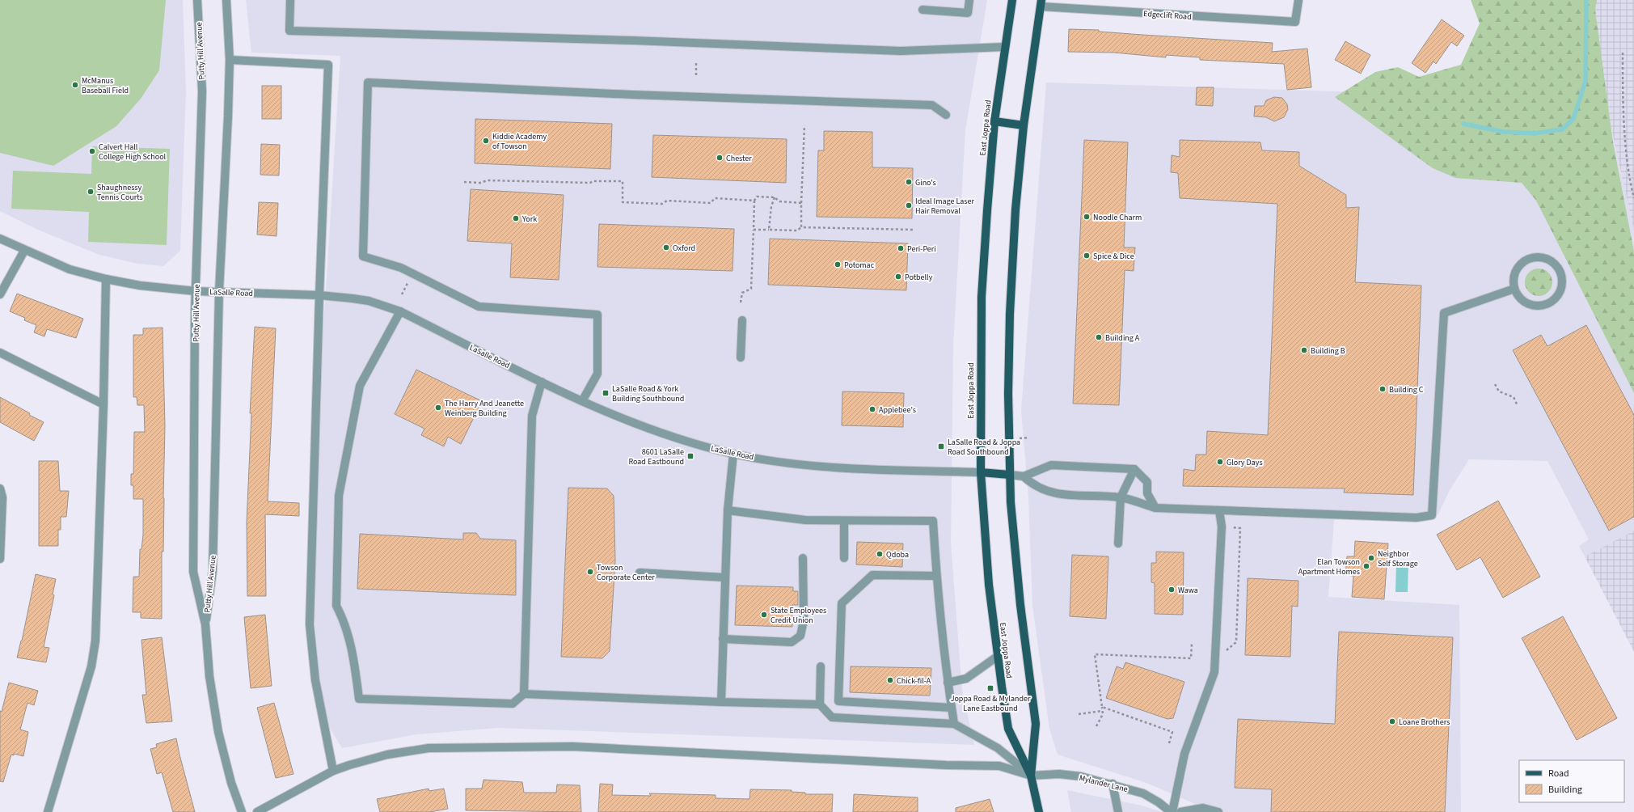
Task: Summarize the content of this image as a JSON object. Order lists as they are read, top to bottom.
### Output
{
  "streets": {
    "main road": ["East Joppa Road"],
    "street": [
      "Edgeclift Road",
      "Putty Hill Avenue",
      "LaSalle Road",
      "Mylander Lane"
    ]
  },
  "crossings": [
    ["Edgeclift Road", "East Joppa Road"],
    ["Putty Hill Avenue", "LaSalle Road"],
    ["East Joppa Road", "LaSalle Road"],
    ["East Joppa Road", "Mylander Lane"]
  ],
  "places": {
    "other": [
      "McManus Baseball Field",
      "Kiddie Academy of Towson",
      "Calvert Hall College High School",
      "Chester",
      "Gino's",
      "Shaughnessy Tennis Courts",
      "Ideal Image Laser Hair Removal",
      "Noodle Charm",
      "York",
      "Oxford",
      "Peri-Peri",
      "Spice & Dice",
      "Potomac",
      "Potbelly",
      "Building A",
      "Building B",
      "Building C",
      "The Harry And Jeanette Weinberg Building",
      "Applebee's",
      "Glory Days",
      "Qdoba",
      "Neighbor Self Storage",
      "Elan Towson Apartment Homes",
      "Towson Corporate Center",
      "Wawa",
      "State Employees Credit Union",
      "Chick-fil-A",
      "Loane Brothers"
    ],
    "transit": [
      "LaSalle Road & York Building Southbound",
      "LaSalle Road & Joppa Road Southbound",
      "8601 LaSalle Road Eastbound",
      "Joppa Road & Mylander Lane Eastbound"
    ]
  },
  "legend": ["Road", "Building"]
}
